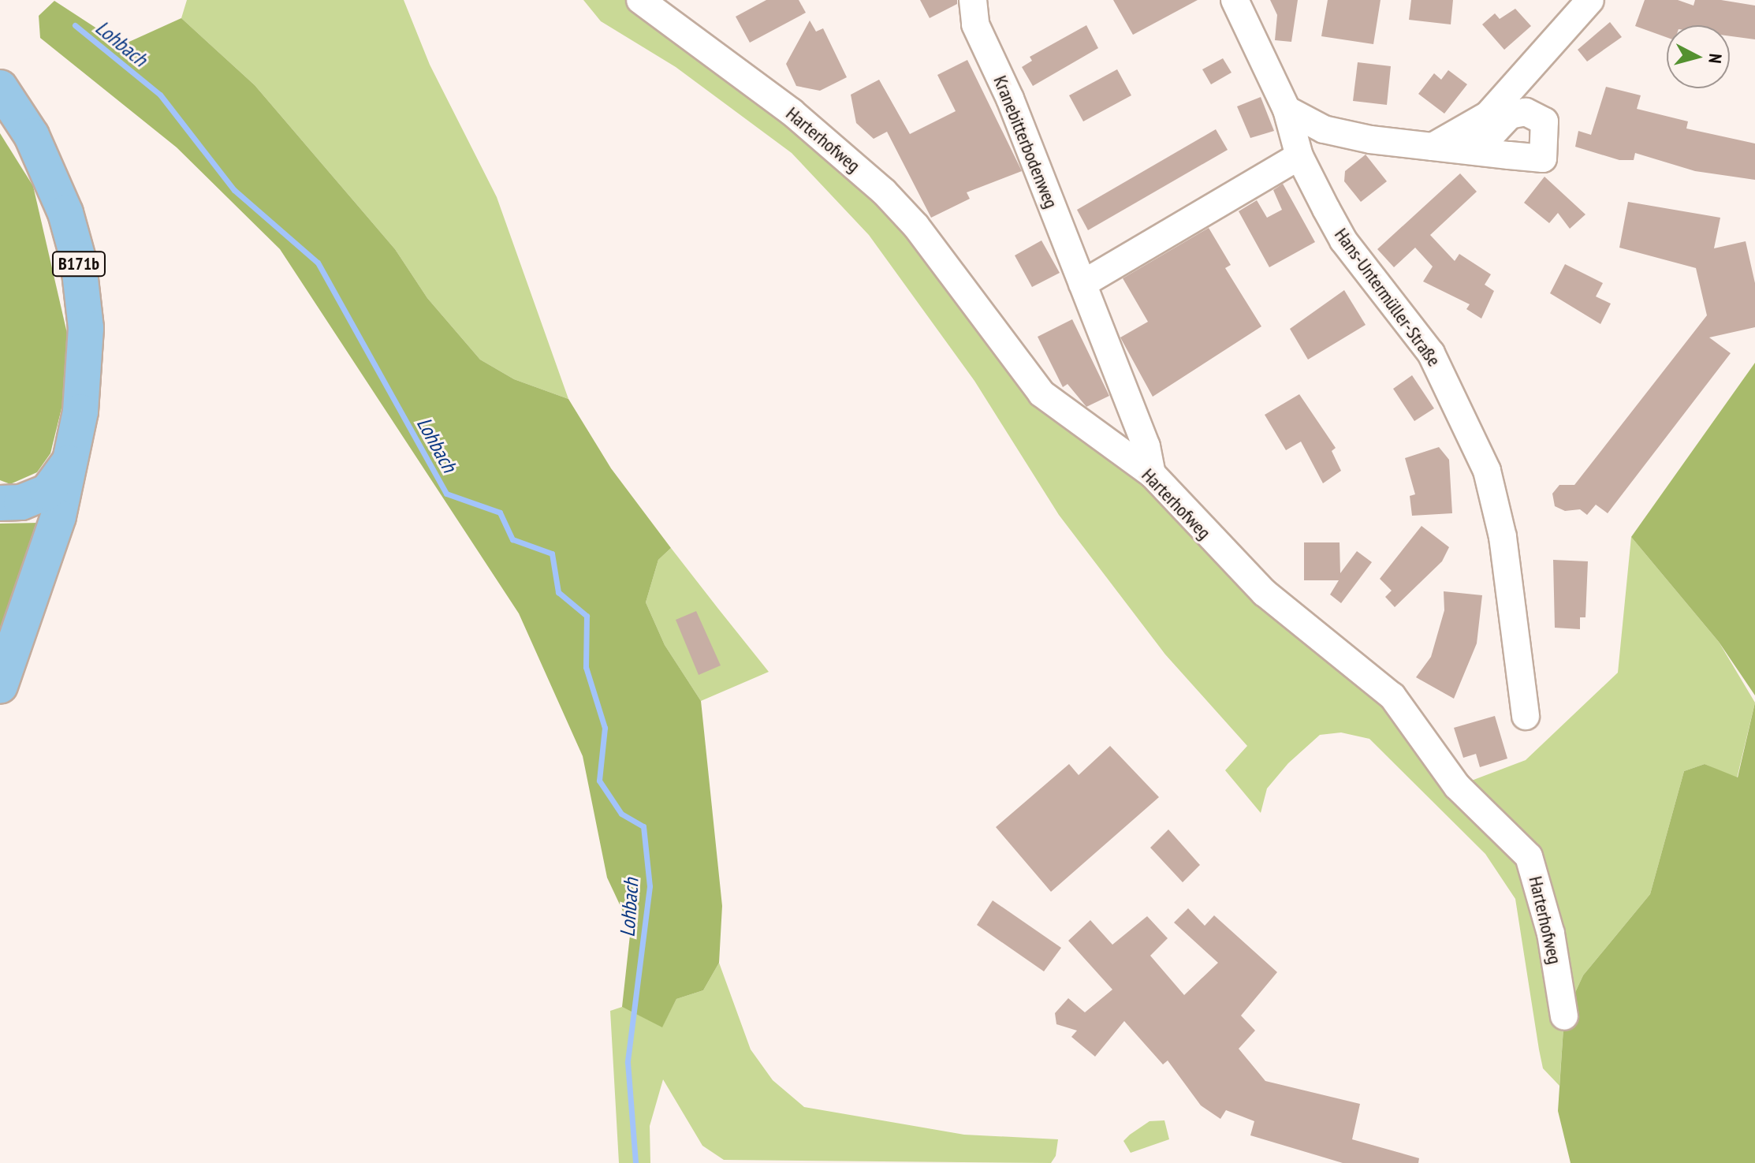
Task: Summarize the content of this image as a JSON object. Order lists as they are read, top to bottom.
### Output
{
  "streets": {
    "main road": ["B171b"],
    "street": ["Harterhofweg", "Kranebitterbodenweg", "Hans-Untermüller-Straße"]
  },
  "crossings": [
    ["Harterhofweg", "Kranebitterbodenweg"]
  ],
  "water": ["Lohbach"],
  "north": "right"
}
